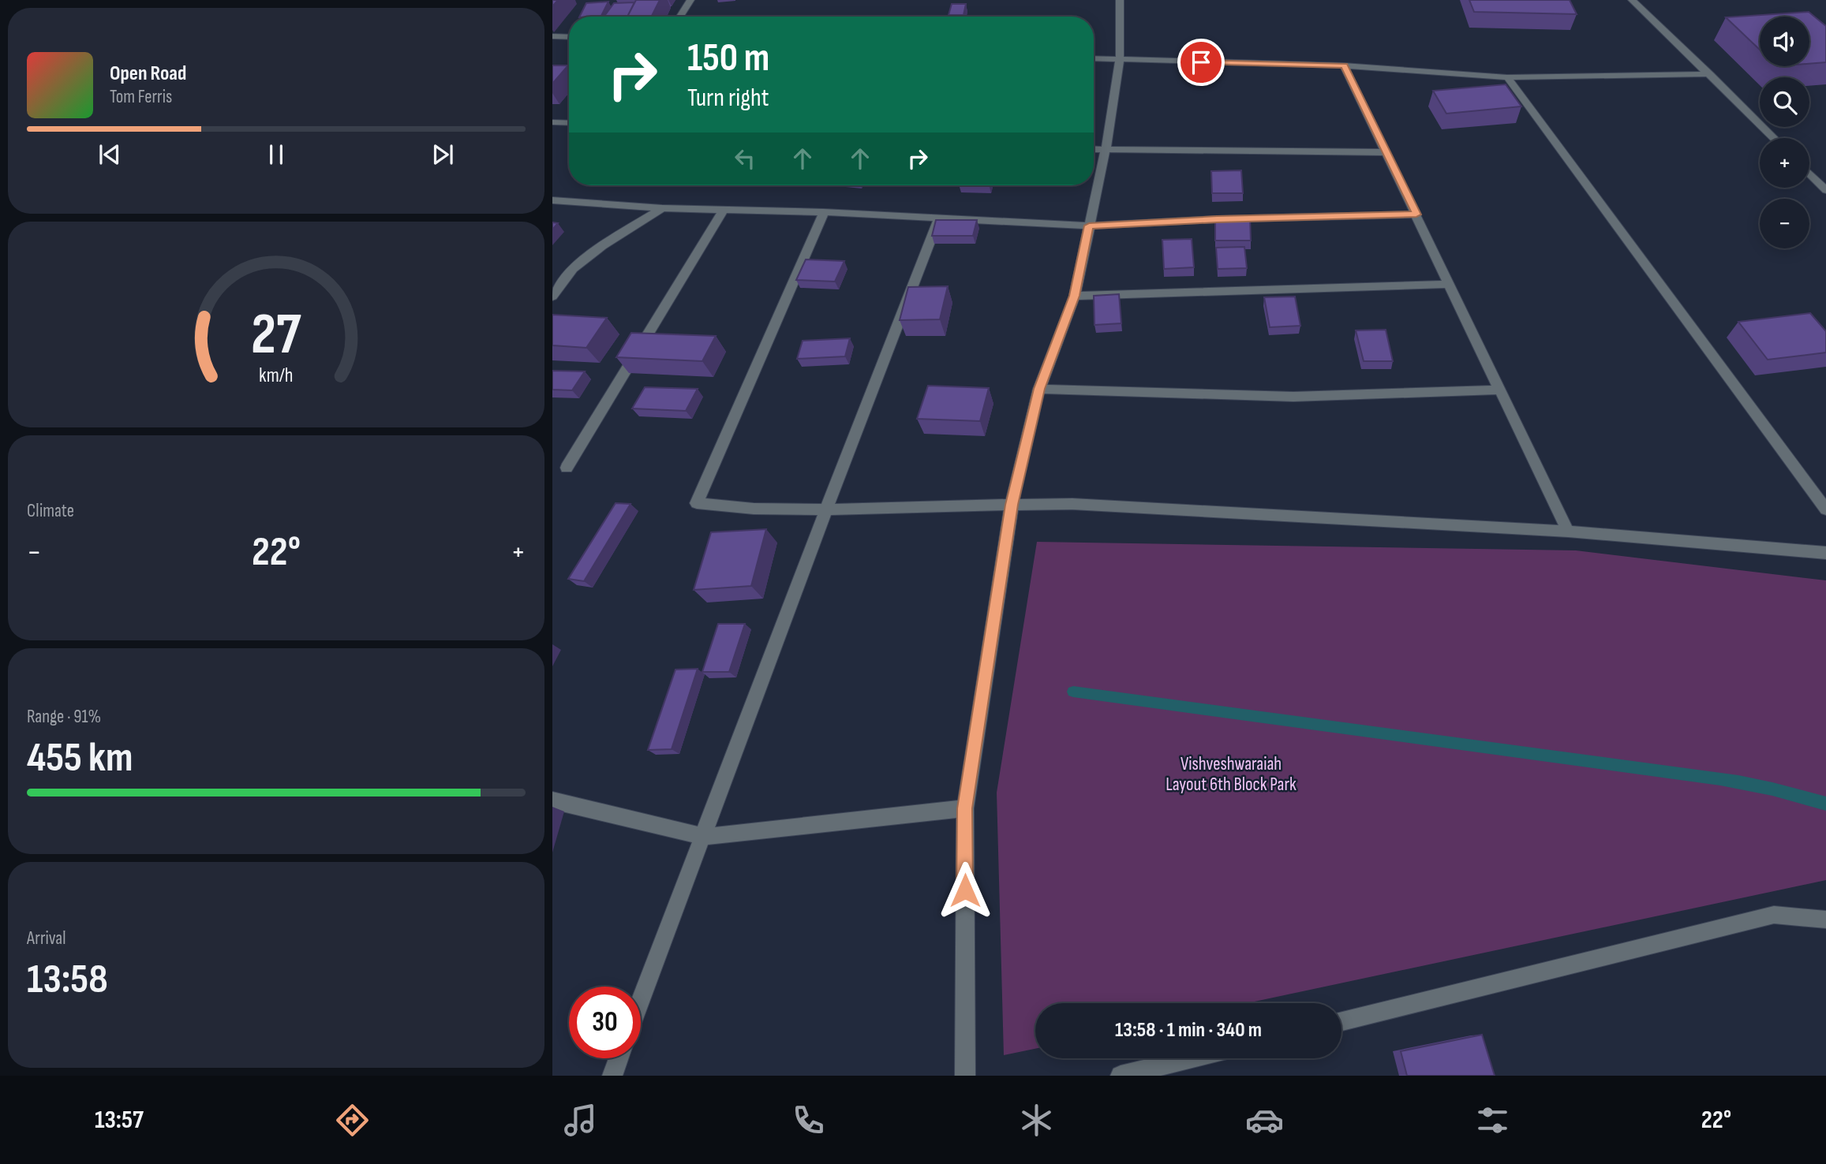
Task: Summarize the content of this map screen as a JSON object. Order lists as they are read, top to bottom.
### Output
{
  "parks": ["Vishveshwaraiah Layout 6th Block Park"],
  "page": {
    "map_buttons": ["+", "−"],
    "turn": ["150 m", "Turn right"],
    "song": ["Open Road", "Tom Ferris"],
    "tile": [
      "Climate",
      ["Range · 91%", "455 km"],
      ["Arrival", "13:58"]
    ],
    "heat": ["−", "22°", "+"],
    "limit": "30",
    "trip": "13:58 · 1 min · 340 m",
    "tabs": ["13:57", "22°"],
    "gauge": ["27", "km/h"]
  }
}
